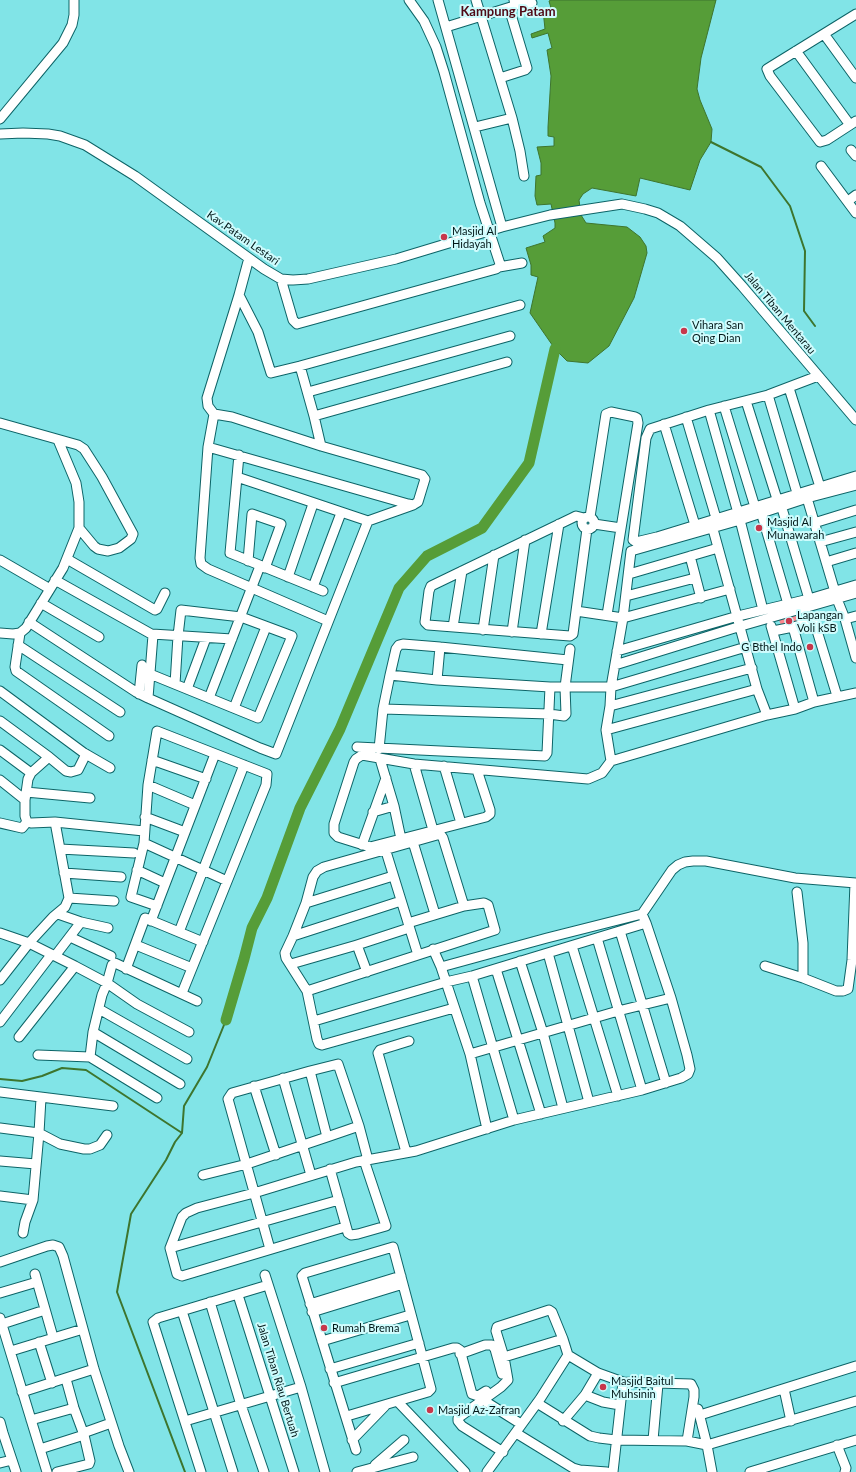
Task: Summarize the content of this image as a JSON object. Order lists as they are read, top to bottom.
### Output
{
  "streets": {
    "street": ["Kav.Patam Lestari", "Jalan Tiban Mentarau", "Jalan Tiban Riau Bertuah"]
  },
  "crossings": [
    ["Kav.Patam Lestari", "Jalan Tiban Mentarau"]
  ],
  "districts": ["Kampung Patam"],
  "places": [
    "Masjid Al Hidayah",
    "Vihara San Qing Dian",
    "Masjid Al Munawarah",
    "Lapangan Voli kSB",
    "G Bthel Indo",
    "Rumah Brema",
    "Masjid Baitul Muhsinin",
    "Masjid Az-Zafran"
  ]
}
